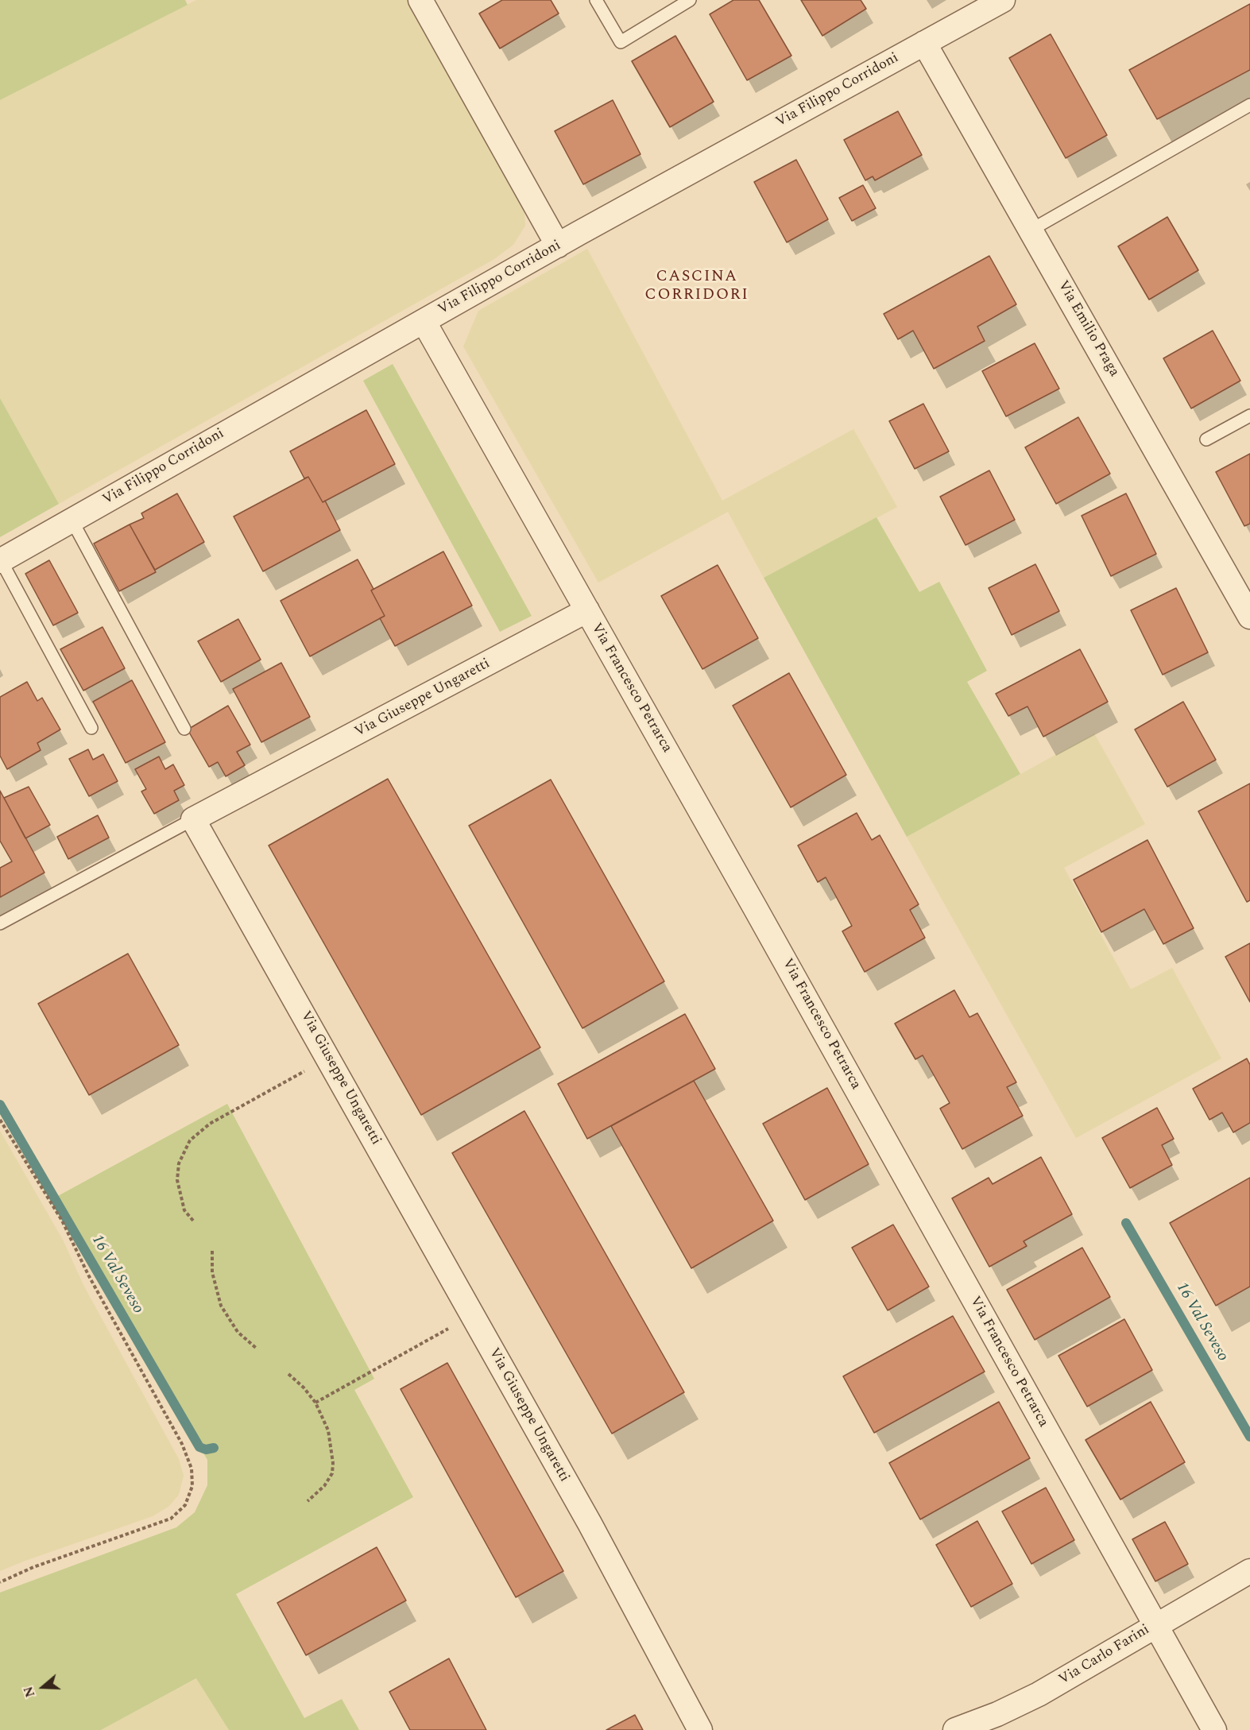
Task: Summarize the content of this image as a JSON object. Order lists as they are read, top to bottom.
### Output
{
  "streets": {
    "street": [
      "Via Filippo Corridoni",
      "Via Emilio Praga",
      "Via Francesco Petrarca",
      "Via Giuseppe Ungaretti",
      "Via Carlo Farini"
    ]
  },
  "crossings": [
    ["Via Filippo Corridoni", "Via Emilio Praga"],
    ["Via Filippo Corridoni", "Via Francesco Petrarca"],
    ["Via Francesco Petrarca", "Via Giuseppe Ungaretti"],
    ["Via Francesco Petrarca", "Via Carlo Farini"]
  ],
  "districts": ["CASCINA CORRIDORI"],
  "water": ["16 Val Seveso"],
  "north": "left"
}
